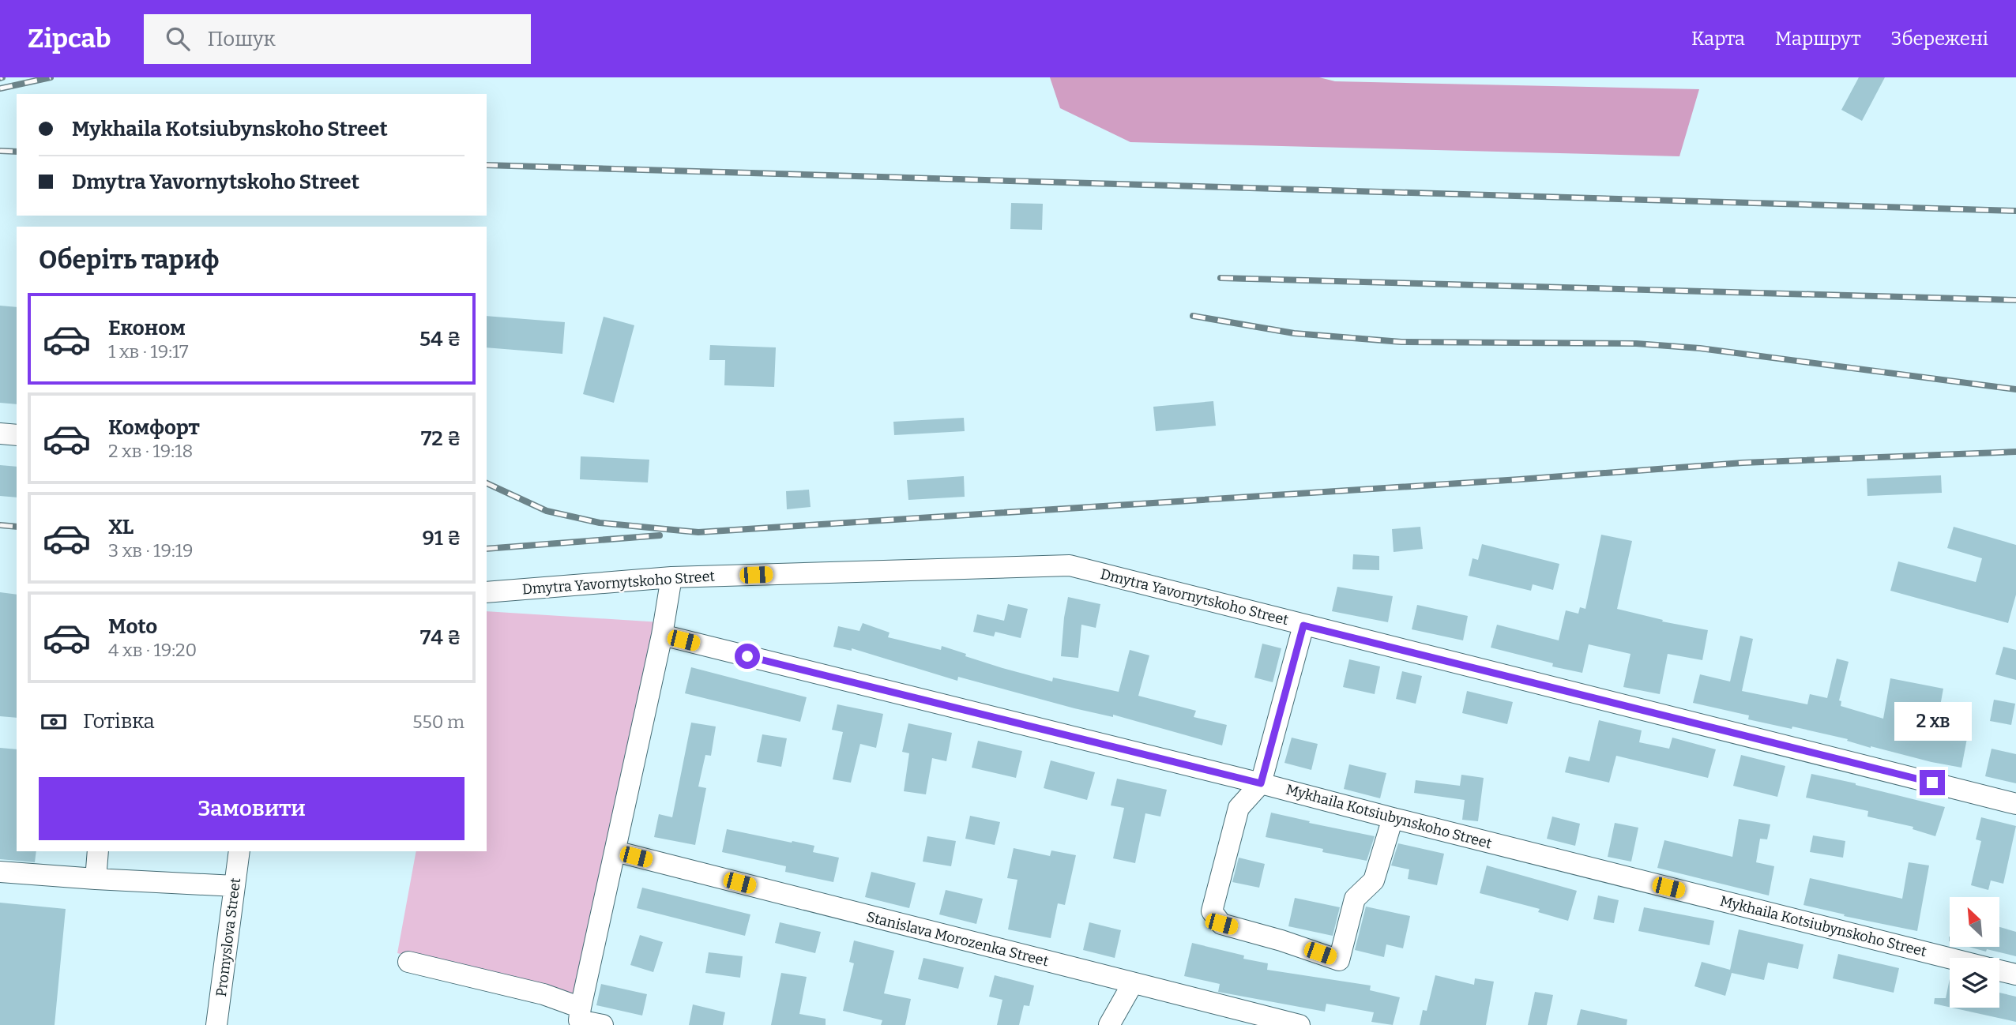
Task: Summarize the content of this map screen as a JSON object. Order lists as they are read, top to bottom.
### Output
{
  "streets": {
    "street": [
      "Dmytra Yavornytskoho Street",
      "Mykhaila Kotsiubynskoho Street",
      "Promyslova Street",
      "Stanislava Morozenka Street"
    ]
  },
  "north": "top left",
  "page": {
    "header": "Zipcab",
    "search": "Пошук",
    "nav": ["Карта", "Маршрут", "Збережені"],
    "banner": ["Mykhaila Kotsiubynskoho Street", "Dmytra Yavornytskoho Street"],
    "heading": "Оберіть тариф",
    "list": [
      {
        "name": "Економ",
        "note": "1 хв · 19:17",
        "value": "54 ₴"
      },
      {
        "name": "Комфорт",
        "note": "2 хв · 19:18",
        "value": "72 ₴"
      },
      {
        "name": "XL",
        "note": "3 хв · 19:19",
        "value": "91 ₴"
      },
      {
        "name": "Moto",
        "note": "4 хв · 19:20",
        "value": "74 ₴"
      }
    ],
    "pay": ["Готівка", "550 m"],
    "bubble": "2 хв",
    "buttons": "Замовити"
  }
}
